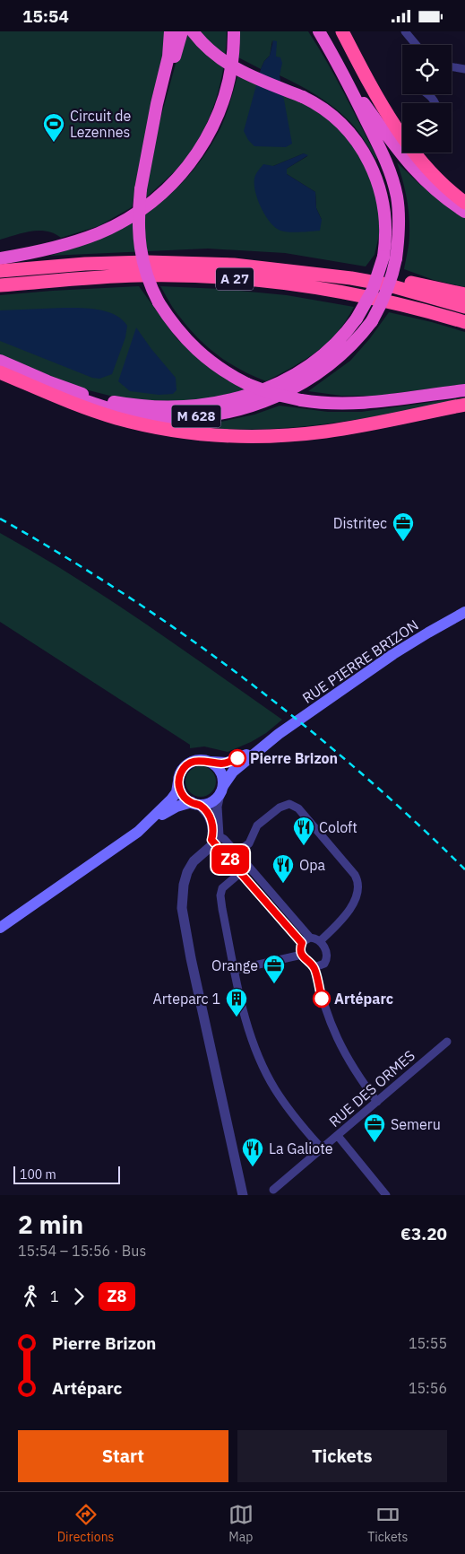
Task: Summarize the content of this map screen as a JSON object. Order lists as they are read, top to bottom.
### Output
{
  "streets": {
    "highway": ["A 27", "M 628"],
    "main road": ["RUE PIERRE BRIZON"],
    "street": ["RUE DES ORMES"]
  },
  "places": {
    "sports": ["Circuit de Lezennes"],
    "office": ["Distritec", "Orange", "Semeru"],
    "other": ["Pierre Brizon", "Artéparc"],
    "restaurant": ["Coloft", "Opa", "La Galiote"],
    "building": ["Arteparc 1"]
  },
  "lines": ["bus line Z8"],
  "scale_bar": "100 m",
  "page": {
    "status": "15:54",
    "on_map": "Z8",
    "scale": "100 m",
    "heading": ["2 min", "15:54 – 15:56 · Bus", "€3.20"],
    "legs": ["1", "Z8"],
    "list": [
      {
        "name": "Pierre Brizon",
        "value": "15:55"
      },
      {
        "name": "Artéparc",
        "value": "15:56"
      }
    ],
    "buttons": ["Start", "Tickets"],
    "tabs": ["Directions", "Map", "Tickets"]
  }
}
